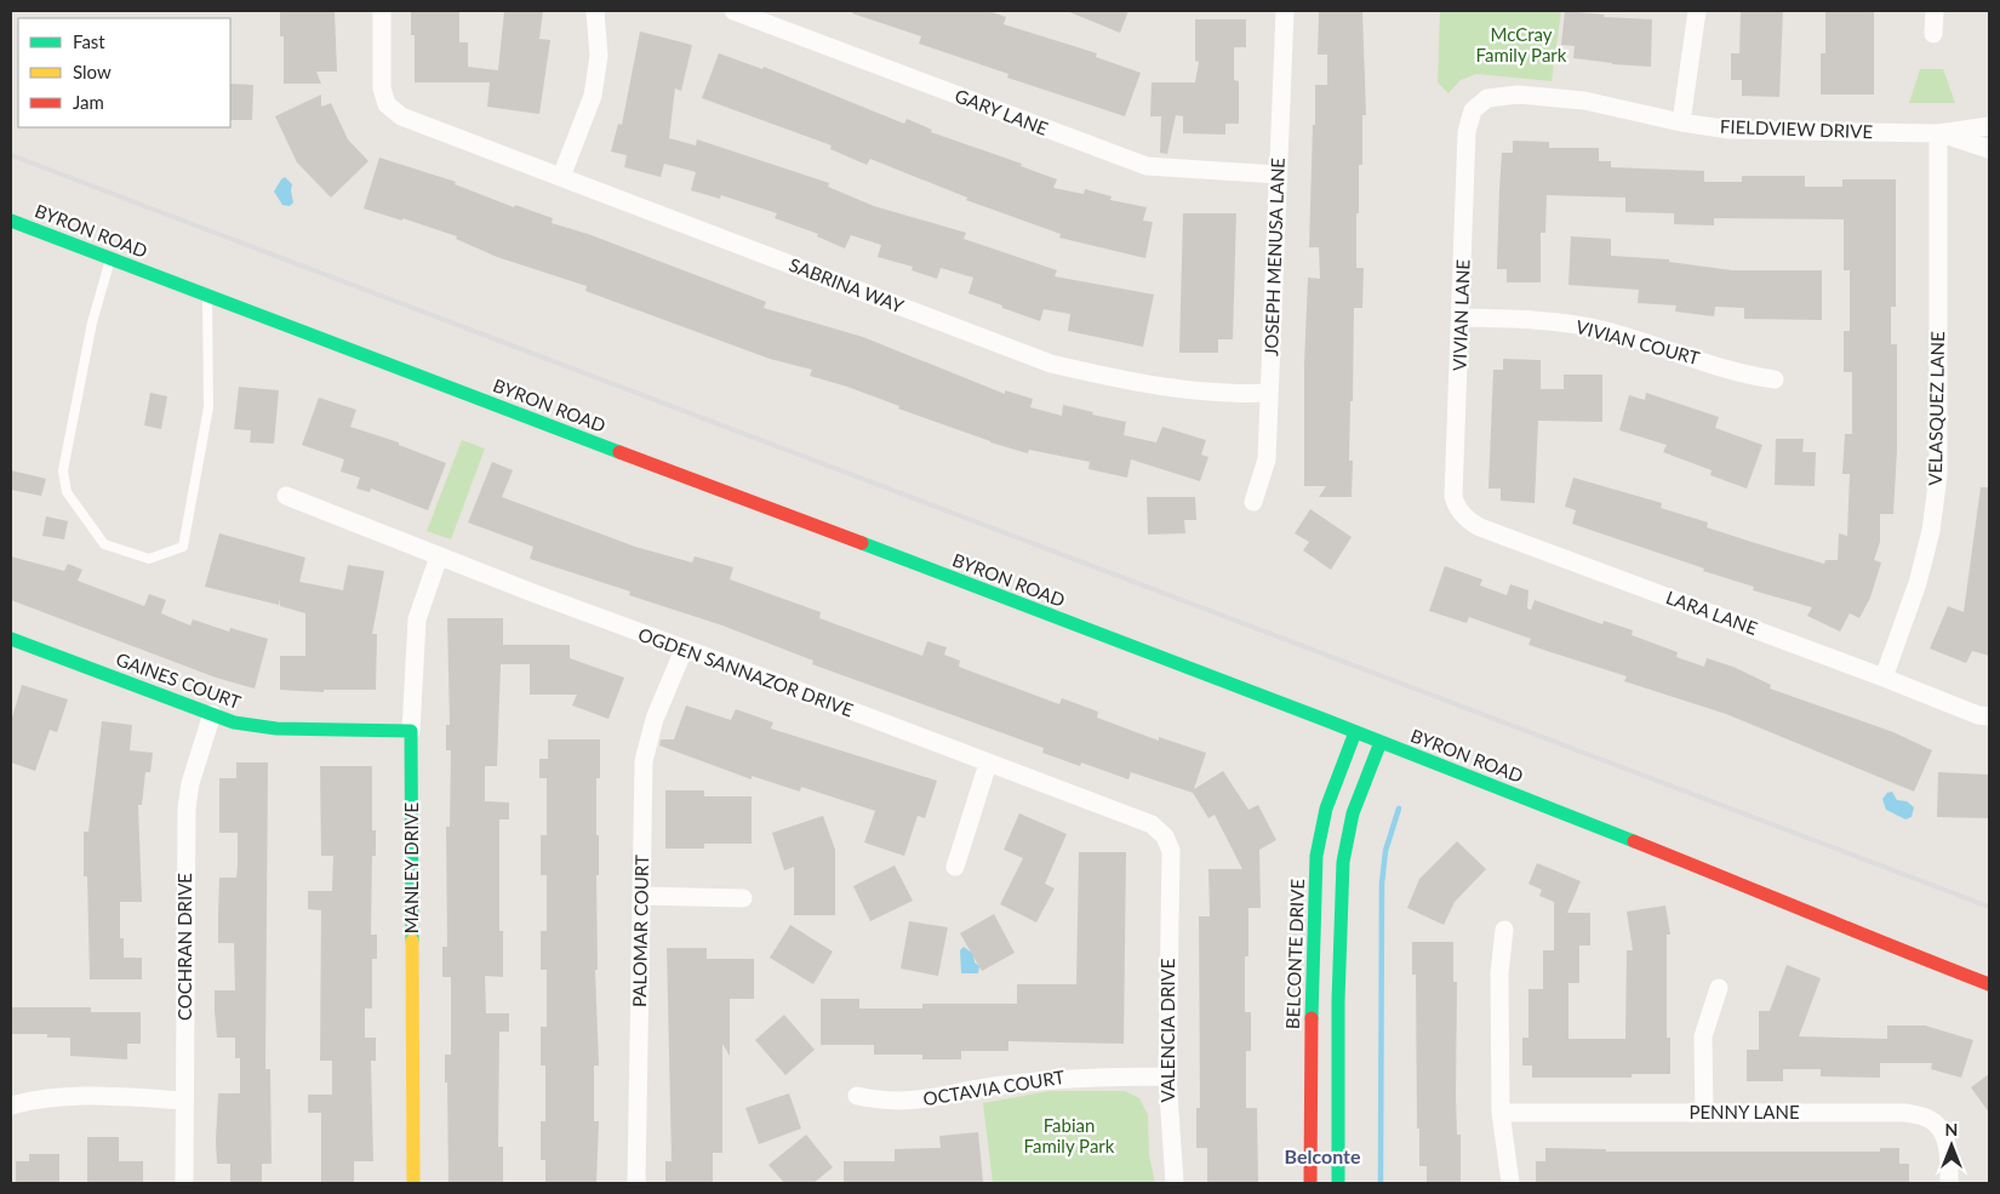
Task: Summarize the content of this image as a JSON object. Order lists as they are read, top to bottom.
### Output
{
  "streets": {
    "main road": [
      "BYRON ROAD",
      "GAINES COURT",
      "MANLEY DRIVE",
      "BELCONTE DRIVE"
    ],
    "street": [
      "GARY LANE",
      "FIELDVIEW DRIVE",
      "JOSEPH MENUSA LANE",
      "SABRINA WAY",
      "VIVIAN LANE",
      "VIVIAN COURT",
      "VELASQUEZ LANE",
      "LARA LANE",
      "OGDEN SANNAZOR DRIVE",
      "PALOMAR COURT",
      "COCHRAN DRIVE",
      "VALENCIA DRIVE",
      "OCTAVIA COURT",
      "PENNY LANE"
    ]
  },
  "crossings": [
    ["GARY LANE", "JOSEPH MENUSA LANE"],
    ["FIELDVIEW DRIVE", "VIVIAN LANE"],
    ["FIELDVIEW DRIVE", "VELASQUEZ LANE"],
    ["BYRON ROAD", "BELCONTE DRIVE"],
    ["JOSEPH MENUSA LANE", "SABRINA WAY"],
    ["VIVIAN LANE", "VIVIAN COURT"],
    ["VIVIAN LANE", "LARA LANE"],
    ["VELASQUEZ LANE", "LARA LANE"],
    ["OGDEN SANNAZOR DRIVE", "MANLEY DRIVE"],
    ["OGDEN SANNAZOR DRIVE", "PALOMAR COURT"],
    ["OGDEN SANNAZOR DRIVE", "VALENCIA DRIVE"],
    ["GAINES COURT", "MANLEY DRIVE"],
    ["GAINES COURT", "COCHRAN DRIVE"],
    ["VALENCIA DRIVE", "OCTAVIA COURT"]
  ],
  "districts": ["Belconte"],
  "parks": ["McCray Family Park", "Fabian Family Park"],
  "legend": ["Fast", "Slow", "Jam"],
  "north": "top"
}
